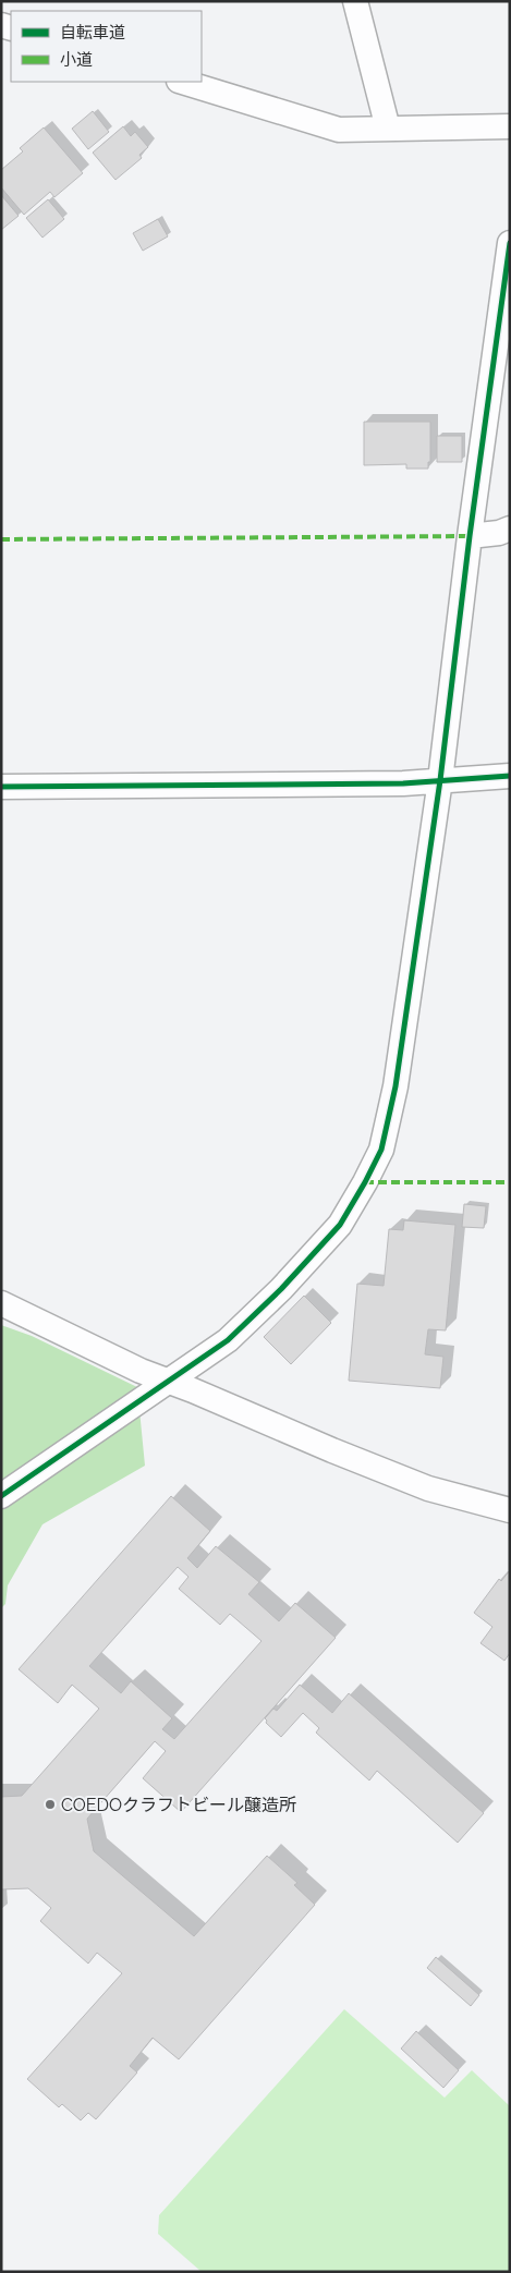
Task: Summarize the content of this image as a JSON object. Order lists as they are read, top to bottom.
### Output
{
  "places": ["COEDOクラフトビール醸造所"],
  "legend": ["自転車道", "小道"]
}
